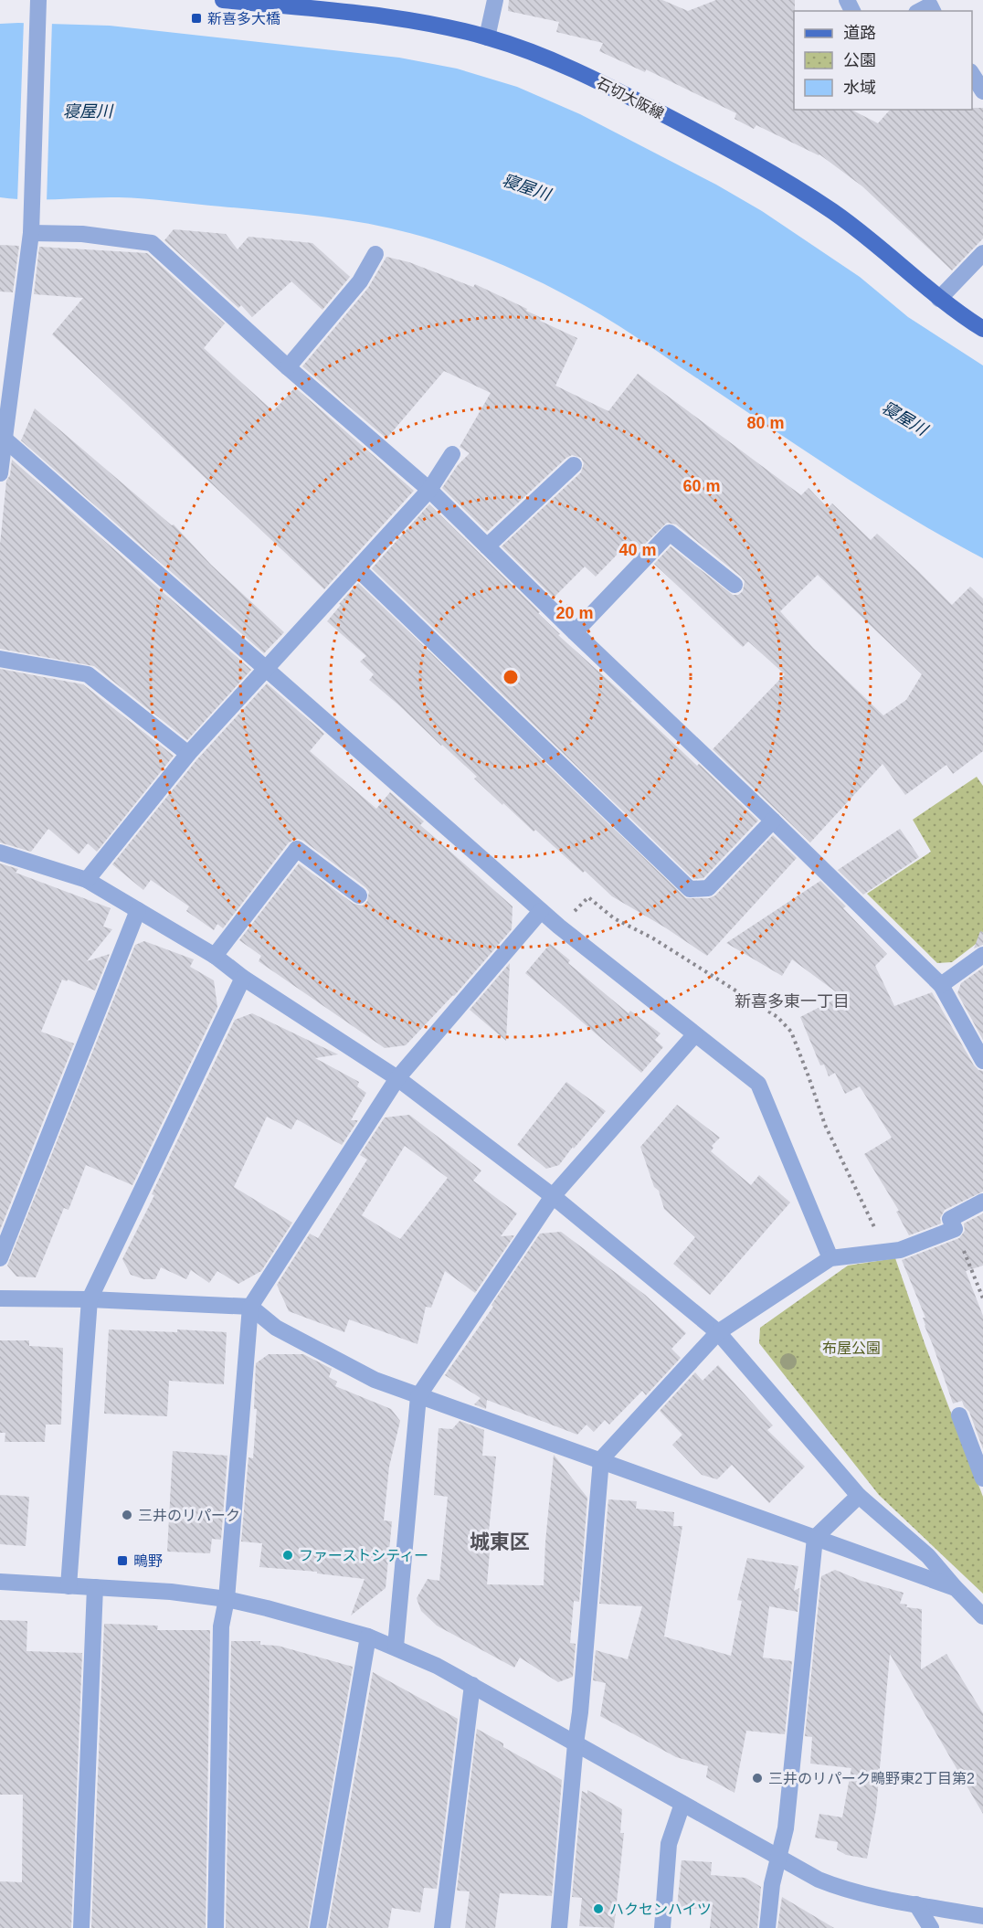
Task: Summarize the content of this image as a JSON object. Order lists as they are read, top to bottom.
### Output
{
  "streets": {
    "main road": ["石切大阪線"]
  },
  "districts": ["新喜多東一丁目", "城東区"],
  "water": ["寝屋川"],
  "parks": ["布屋公園"],
  "places": {
    "transit": ["新喜多大橋", "鴫野"],
    "other": [
      "三井のリパーク",
      "ファーストシティー",
      "三井のリパーク鴫野東2丁目第2",
      "ハクセンハイツ"
    ]
  },
  "legend": ["道路", "公園", "水域"],
  "rings": [
    "80 m",
    "60 m",
    "40 m",
    "20 m"
  ]
}
